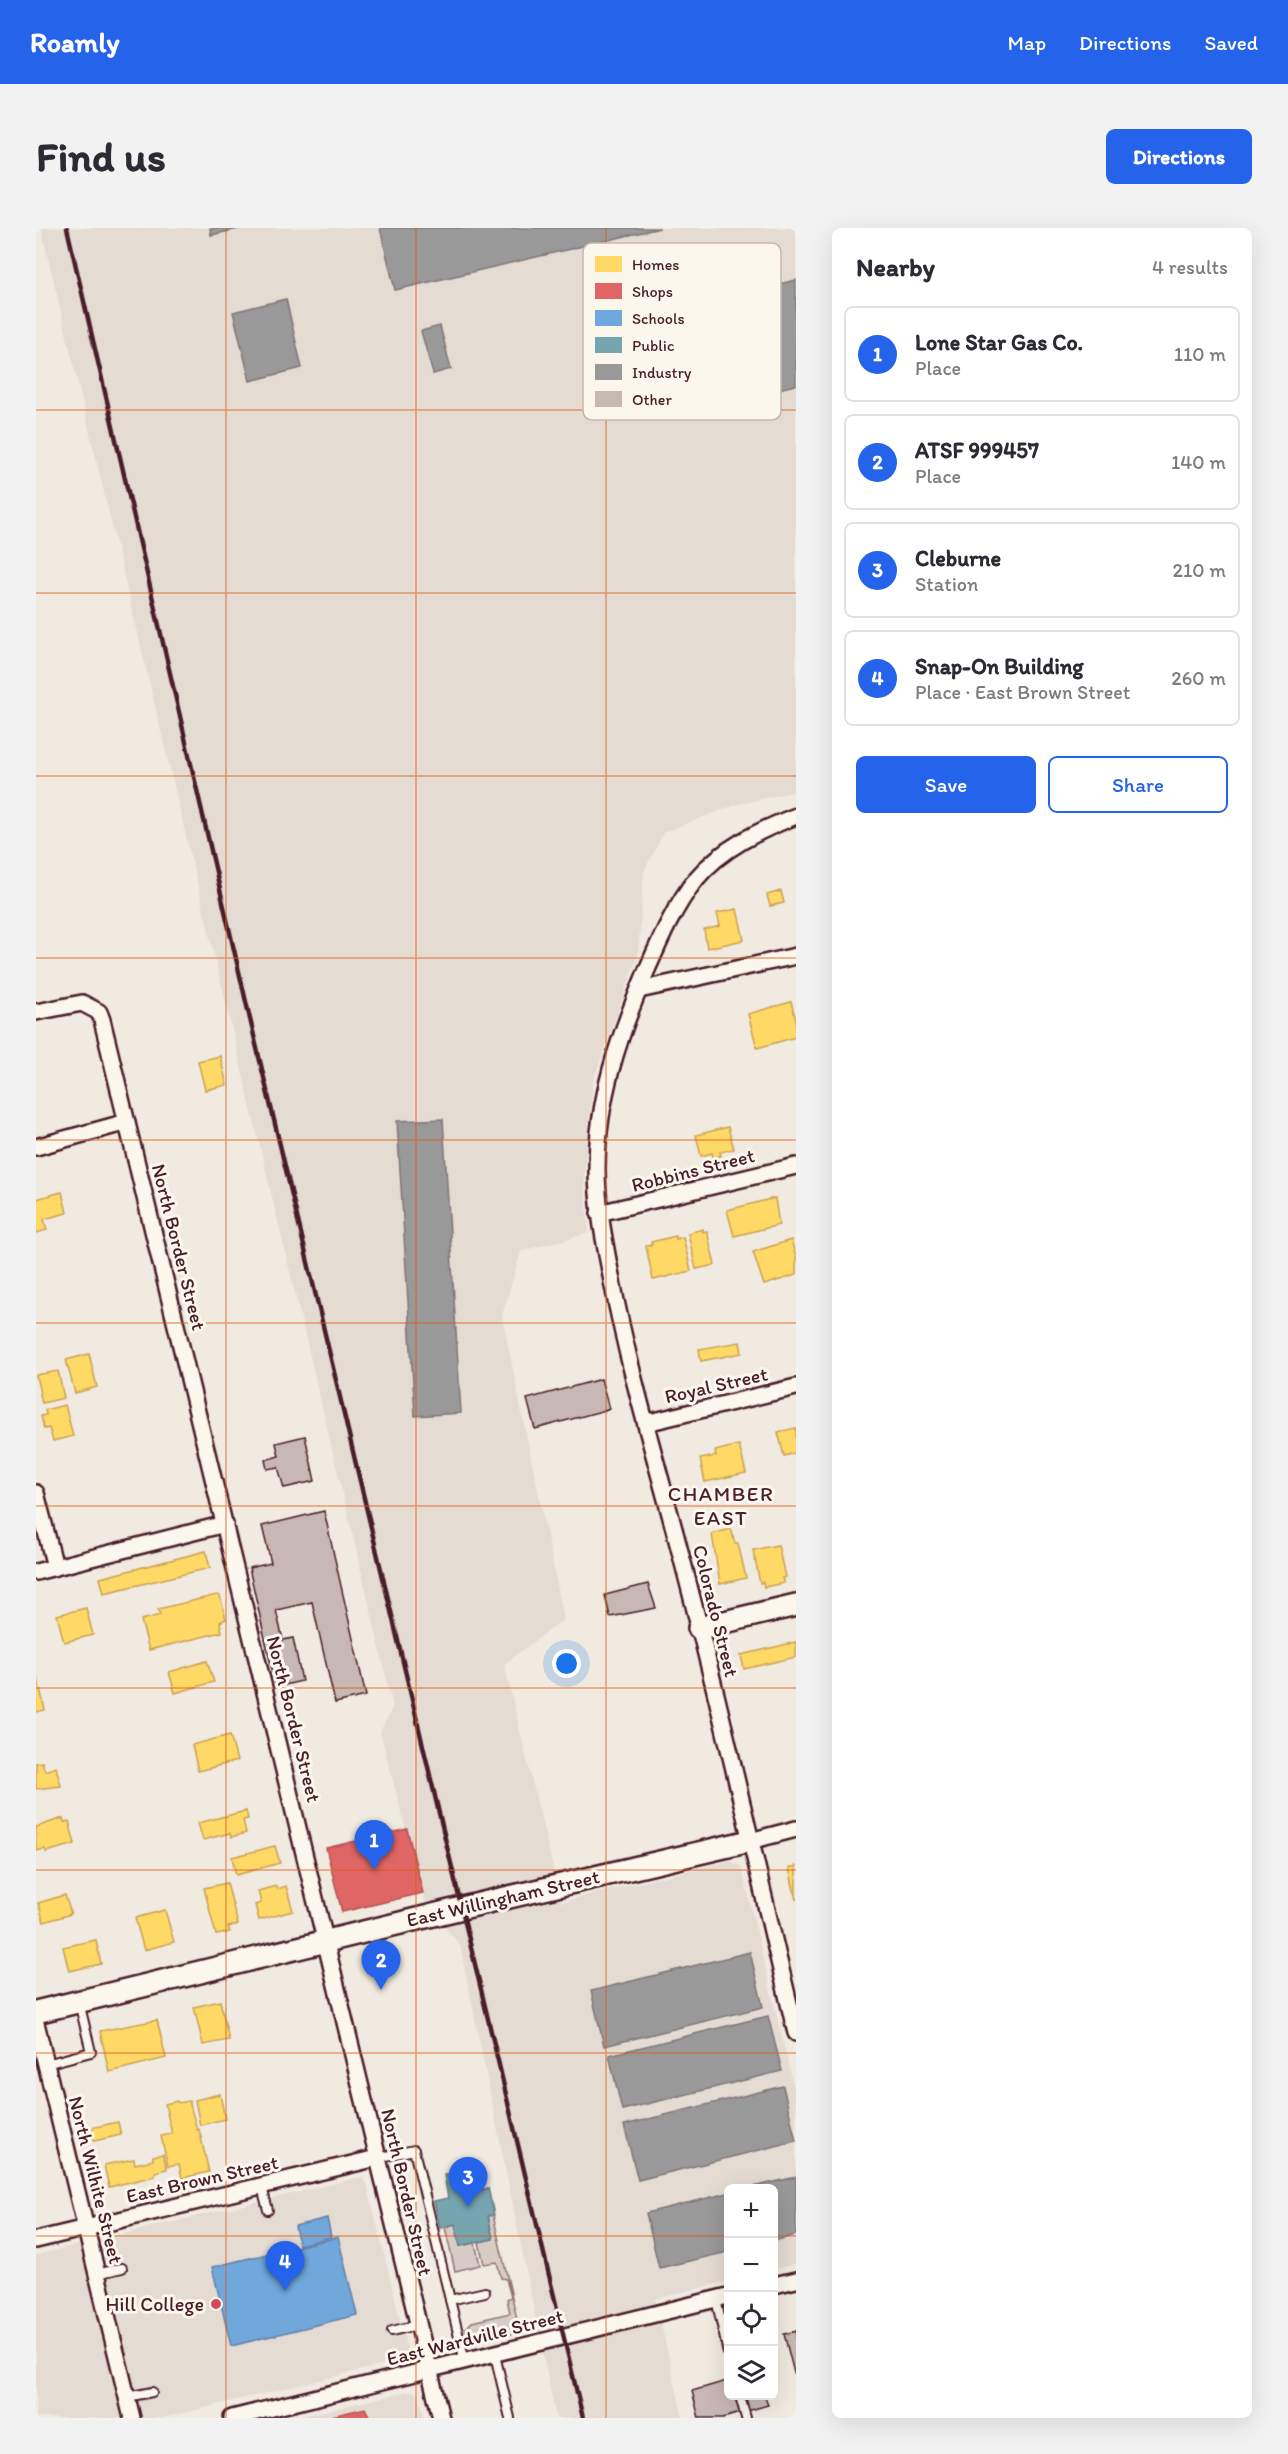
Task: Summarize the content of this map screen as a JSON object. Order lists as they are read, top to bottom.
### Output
{
  "streets": {
    "street": [
      "Robbins Street",
      "North Border Street",
      "Royal Street",
      "Colorado Street",
      "East Willingham Street",
      "East Brown Street",
      "North Wilhite Street",
      "East Wardville Street"
    ]
  },
  "crossings": [
    ["Robbins Street", "Colorado Street"],
    ["North Border Street", "East Willingham Street"],
    ["North Border Street", "East Brown Street"],
    ["North Border Street", "East Wardville Street"],
    ["Royal Street", "Colorado Street"],
    ["Colorado Street", "East Willingham Street"],
    ["East Brown Street", "North Wilhite Street"]
  ],
  "districts": ["CHAMBER EAST"],
  "places": ["Hill College"],
  "legend": [
    "Homes",
    "Shops",
    "Schools",
    "Public",
    "Industry",
    "Other"
  ],
  "page": {
    "header": "Roamly",
    "nav": ["Map", "Directions", "Saved"],
    "buttons": [
      "Directions",
      ["Save", "Share"]
    ],
    "title": "Find us",
    "heading": ["Nearby", "4 results"],
    "list": [
      {
        "mark": "1",
        "name": "Lone Star Gas Co.",
        "note": "Place",
        "value": "110 m"
      },
      {
        "mark": "2",
        "name": "ATSF 999457",
        "note": "Place",
        "value": "140 m"
      },
      {
        "mark": "3",
        "name": "Cleburne",
        "note": "Station",
        "value": "210 m"
      },
      {
        "mark": "4",
        "name": "Snap-On Building",
        "note": "Place · East Brown Street",
        "value": "260 m"
      }
    ],
    "pins": [
      "1",
      "2",
      "3",
      "4"
    ],
    "map_buttons": ["+", "−"]
  }
}
